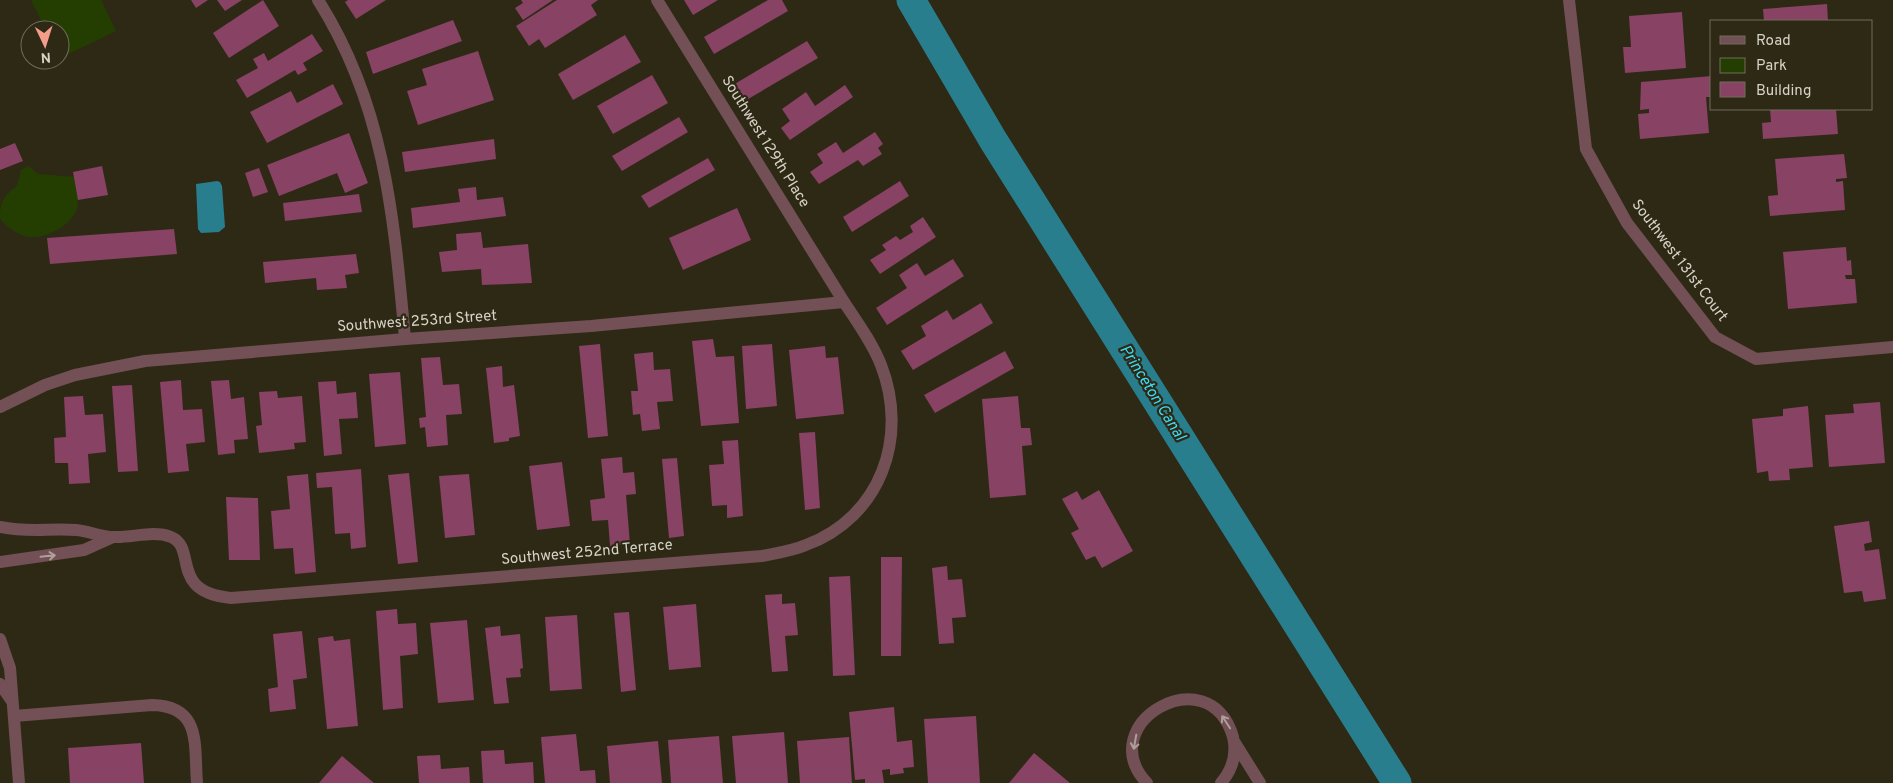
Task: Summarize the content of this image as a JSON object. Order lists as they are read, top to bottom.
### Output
{
  "streets": {
    "street": [
      "Southwest 129th Place",
      "Southwest 131st Court",
      "Southwest 253rd Street",
      "Southwest 252nd Terrace"
    ]
  },
  "crossings": [
    ["Southwest 129th Place", "Southwest 253rd Street"],
    ["Southwest 129th Place", "Southwest 252nd Terrace"],
    ["Southwest 253rd Street", "Southwest 252nd Terrace"]
  ],
  "water": ["Princeton Canal"],
  "legend": ["Road", "Park", "Building"],
  "north": "bottom"
}
